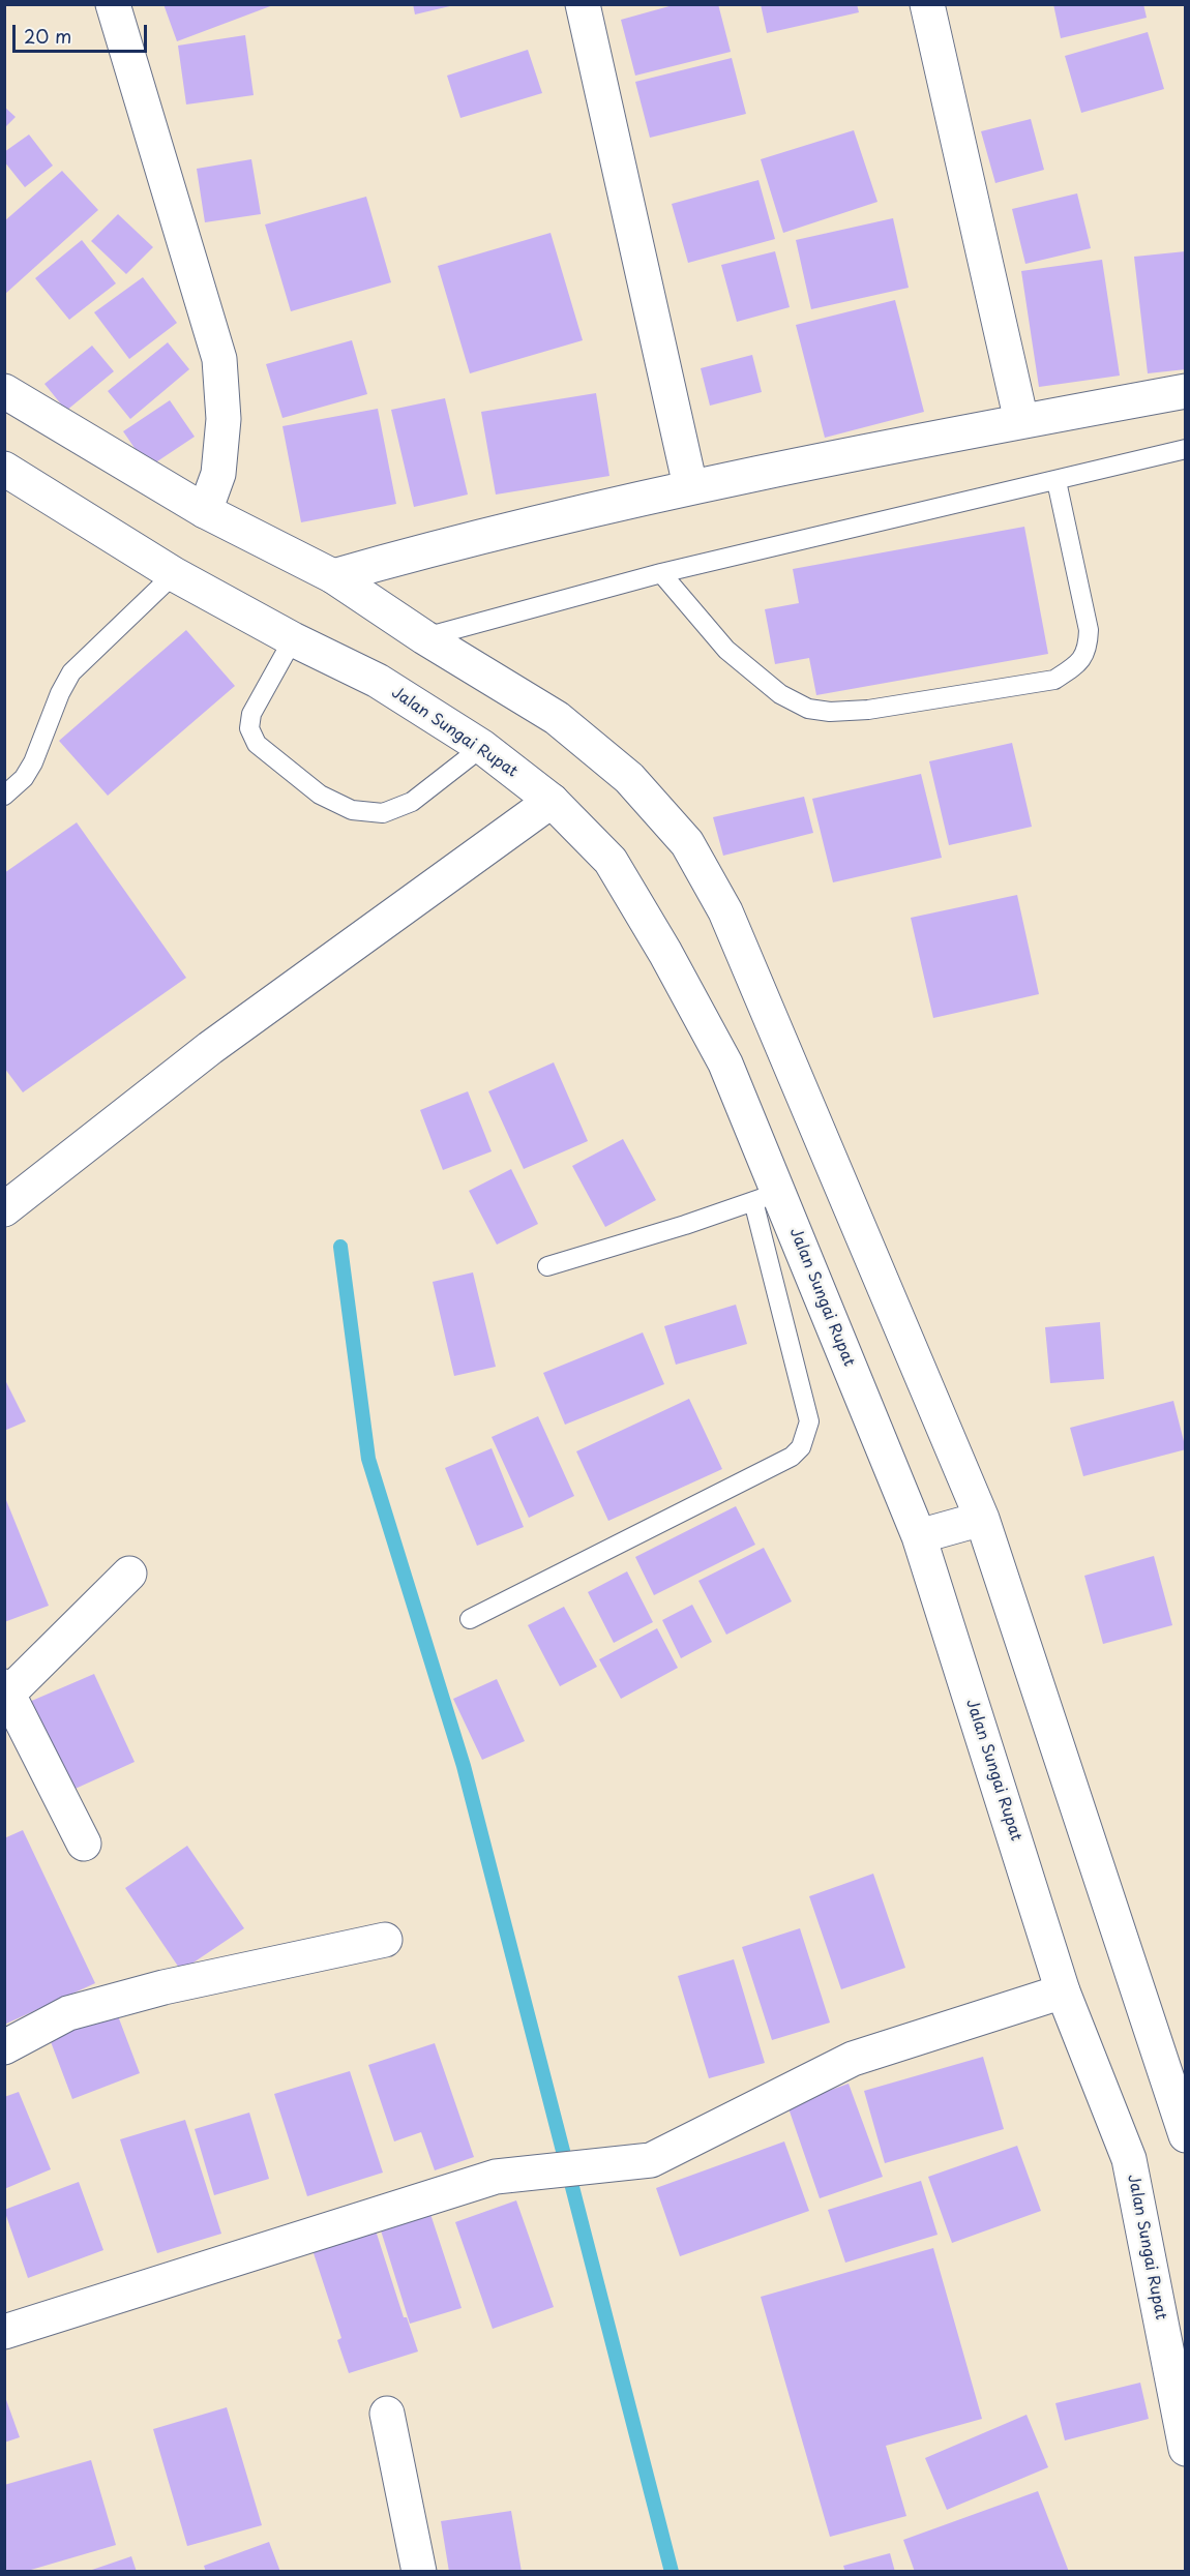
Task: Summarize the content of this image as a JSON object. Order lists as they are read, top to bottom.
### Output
{
  "streets": {
    "street": ["Jalan Sungai Rupat"]
  },
  "scale_bar": "20 m"
}
